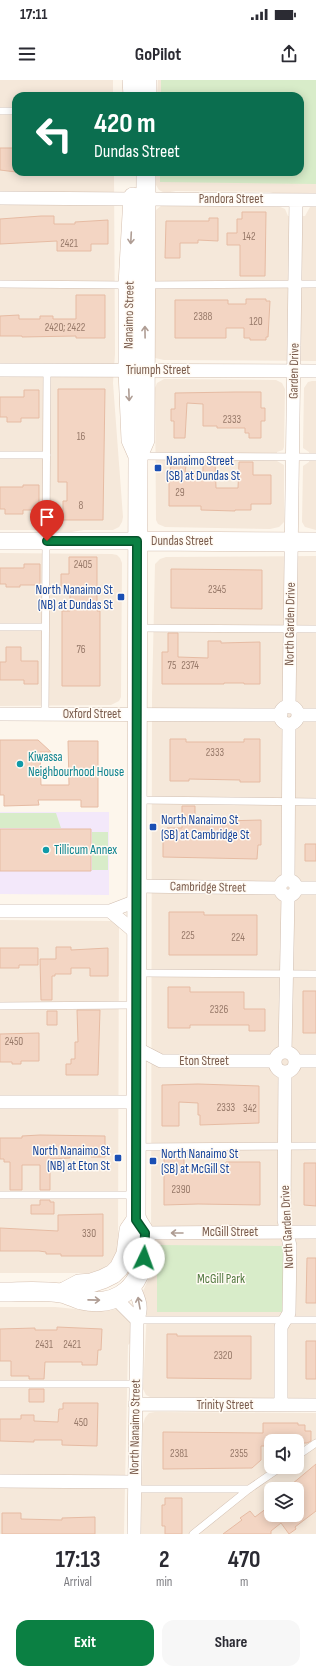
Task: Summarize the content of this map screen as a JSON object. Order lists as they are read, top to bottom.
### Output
{
  "streets": {
    "main road": ["Nanaimo Street", "Dundas Street"],
    "street": [
      "Pandora Street",
      "Triumph Street",
      "Garden Drive",
      "North Garden Drive",
      "Oxford Street",
      "Cambridge Street",
      "Eton Street",
      "McGill Street",
      "Trinity Street",
      "North Nanaimo Street"
    ]
  },
  "crossings": [
    ["Pandora Street", "Nanaimo Street"],
    ["Pandora Street", "Garden Drive"],
    ["Nanaimo Street", "Triumph Street"],
    ["Nanaimo Street", "Dundas Street"],
    ["Triumph Street", "Garden Drive"],
    ["Garden Drive", "Dundas Street"],
    ["Garden Drive", "North Garden Drive"],
    ["Dundas Street", "North Garden Drive"],
    ["North Garden Drive", "Oxford Street"],
    ["North Garden Drive", "Cambridge Street"],
    ["North Garden Drive", "Eton Street"],
    ["North Garden Drive", "McGill Street"],
    ["North Garden Drive", "Trinity Street"],
    ["Trinity Street", "North Nanaimo Street"]
  ],
  "one_way": ["McGill Street"],
  "parks": ["McGill Park"],
  "places": {
    "transit": [
      "Nanaimo Street (SB) at Dundas St",
      "North Nanaimo St (NB) at Dundas St",
      "North Nanaimo St (SB) at Cambridge St",
      "North Nanaimo St (NB) at Eton St",
      "North Nanaimo St (SB) at McGill St"
    ],
    "other": ["Kiwassa Neighbourhood House", "Tillicum Annex"]
  },
  "house_numbers": [
    "142",
    "2421",
    "2388",
    "120",
    "2420; 2422",
    "2333",
    "16",
    "29",
    "8",
    "2405",
    "2345",
    "76",
    "75",
    "2374",
    "2333",
    "225",
    "224",
    "2326",
    "2450",
    "2333",
    "342",
    "2390",
    "330",
    "2431",
    "2421",
    "2320",
    "450",
    "2381",
    "2355"
  ],
  "page": {
    "status": "17:11",
    "header": "GoPilot",
    "turn": ["420 m", "Dundas Street"],
    "eta": [
      "17:13",
      "Arrival",
      "2",
      "min",
      "470",
      "m"
    ],
    "buttons": ["Exit", "Share"]
  }
}
